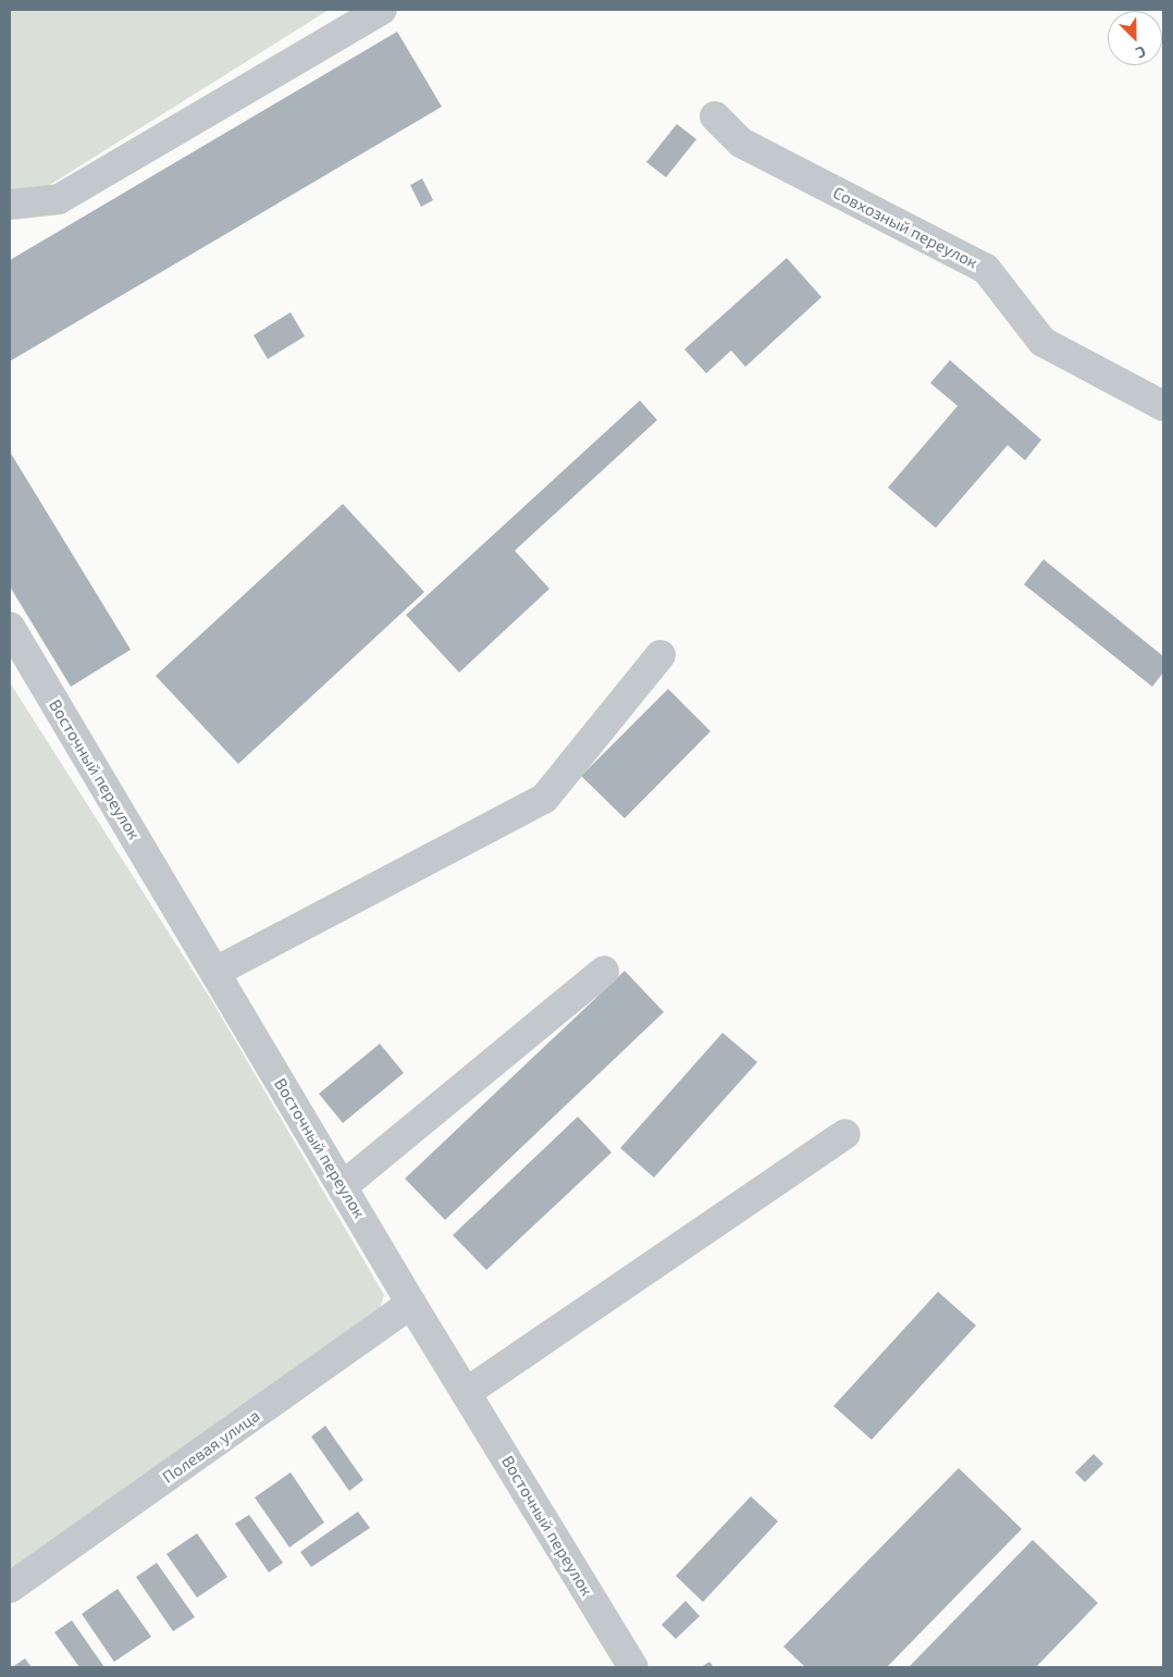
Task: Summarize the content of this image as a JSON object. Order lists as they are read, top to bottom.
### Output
{
  "streets": {
    "street": ["Совхозный переулок", "Восточный переулок", "Полевая улица"]
  },
  "crossings": [
    ["Восточный переулок", "Полевая улица"]
  ],
  "north": "bottom right"
}
